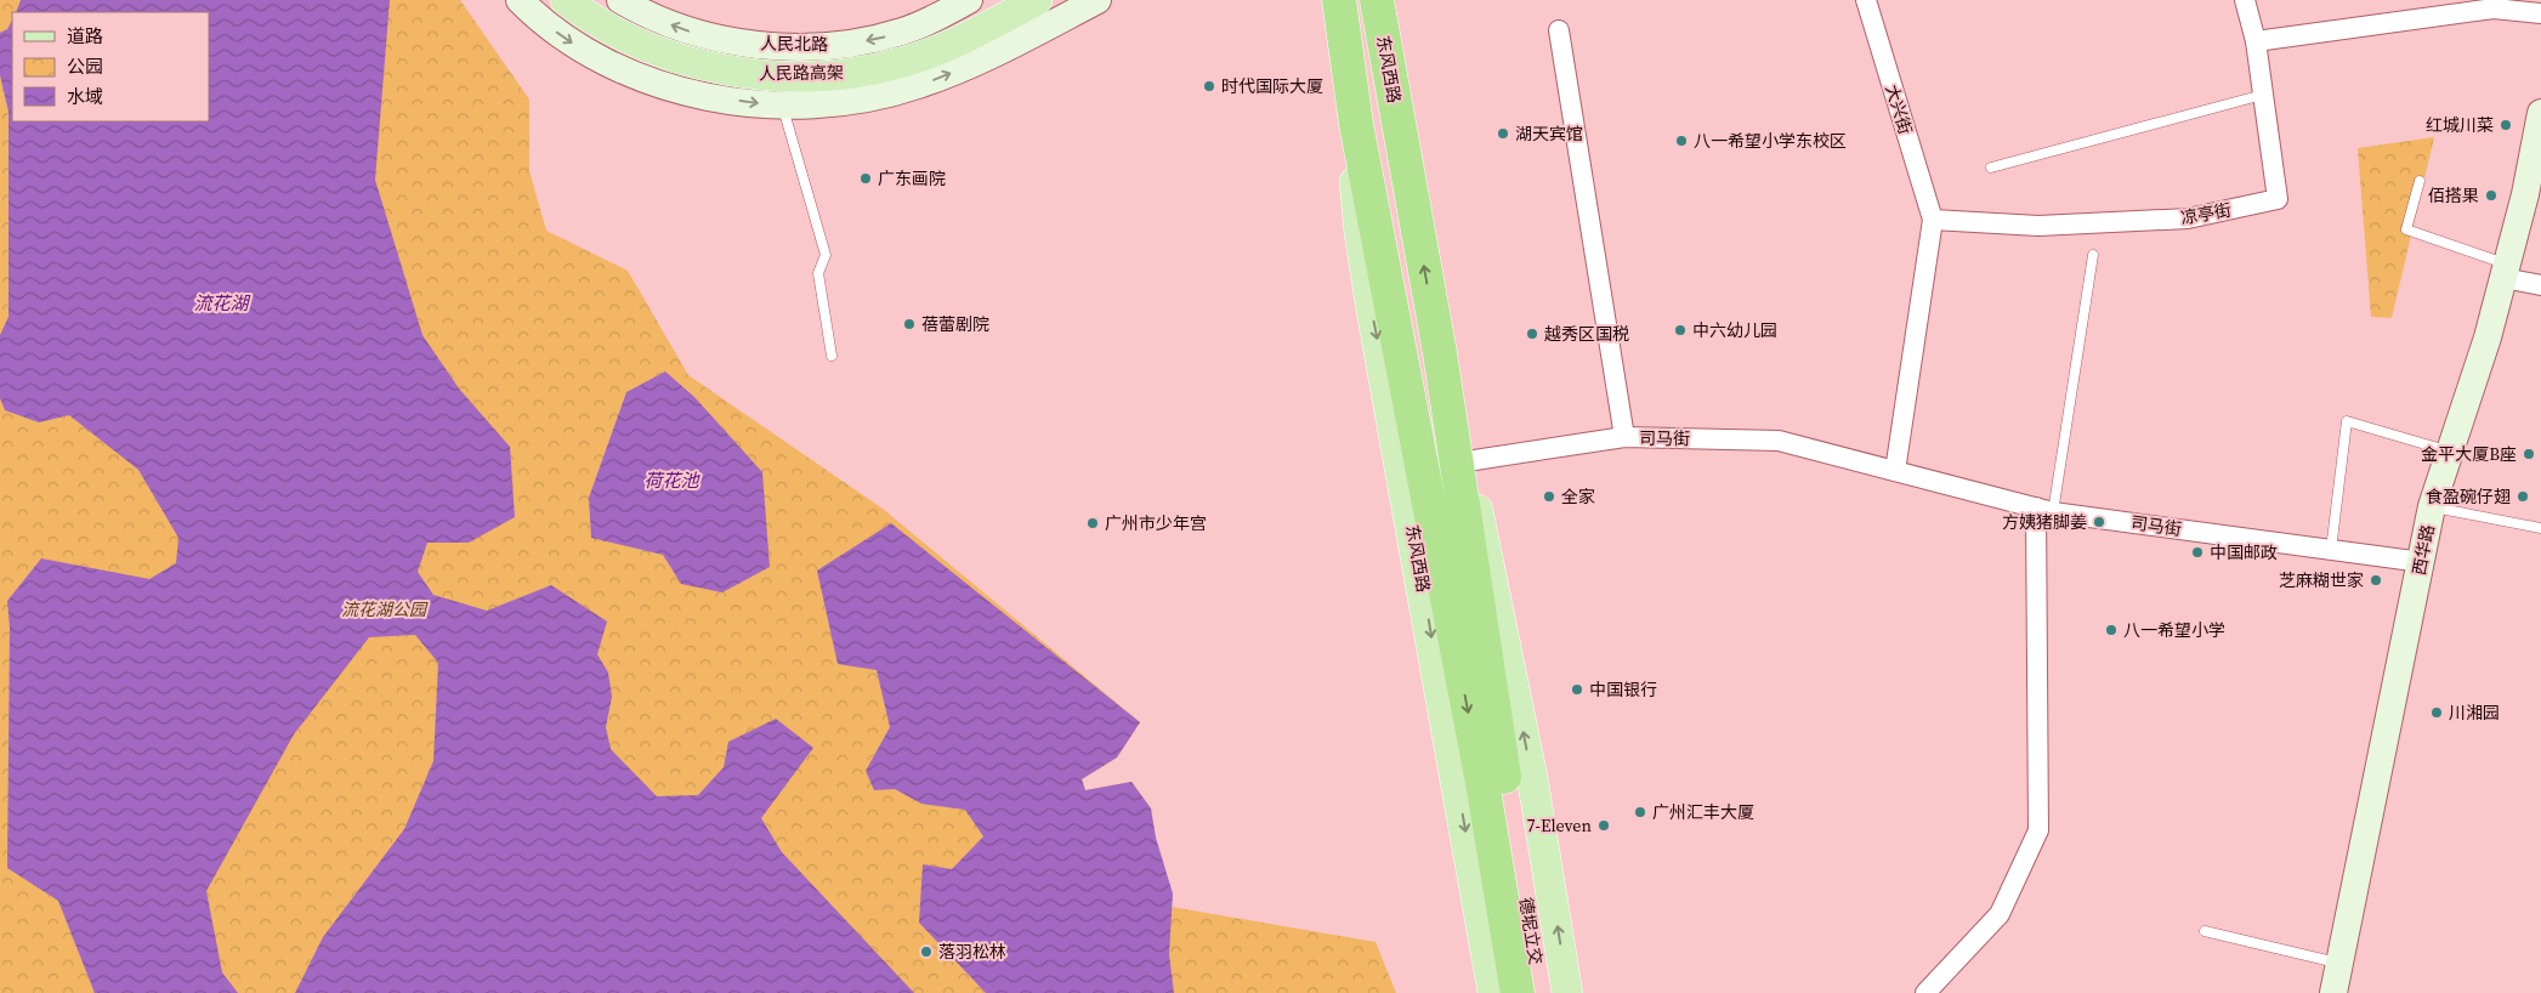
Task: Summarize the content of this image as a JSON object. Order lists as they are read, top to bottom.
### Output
{
  "streets": {
    "highway": ["东风西路", "德坭立交"],
    "main road": ["人民北路", "人民路高架", "西华路"],
    "street": ["大兴街", "凉亭街", "司马街"]
  },
  "crossings": [
    ["东风西路", "司马街"],
    ["东风西路", "德坭立交"],
    ["大兴街", "凉亭街"],
    ["司马街", "西华路"]
  ],
  "water": ["流花湖", "荷花池"],
  "parks": ["流花湖公园"],
  "places": [
    "时代国际大厦",
    "红城川菜",
    "湖天宾馆",
    "八一希望小学东校区",
    "广东画院",
    "佰搭果",
    "蓓蕾剧院",
    "中六幼儿园",
    "越秀区国税",
    "金平大厦B座",
    "全家",
    "食盈碗仔翅",
    "方姨猪脚姜",
    "广州市少年宫",
    "中国邮政",
    "芝麻糊世家",
    "八一希望小学",
    "中国银行",
    "川湘园",
    "广州汇丰大厦",
    "7-Eleven",
    "落羽松林"
  ],
  "legend": ["道路", "公园", "水域"]
}
